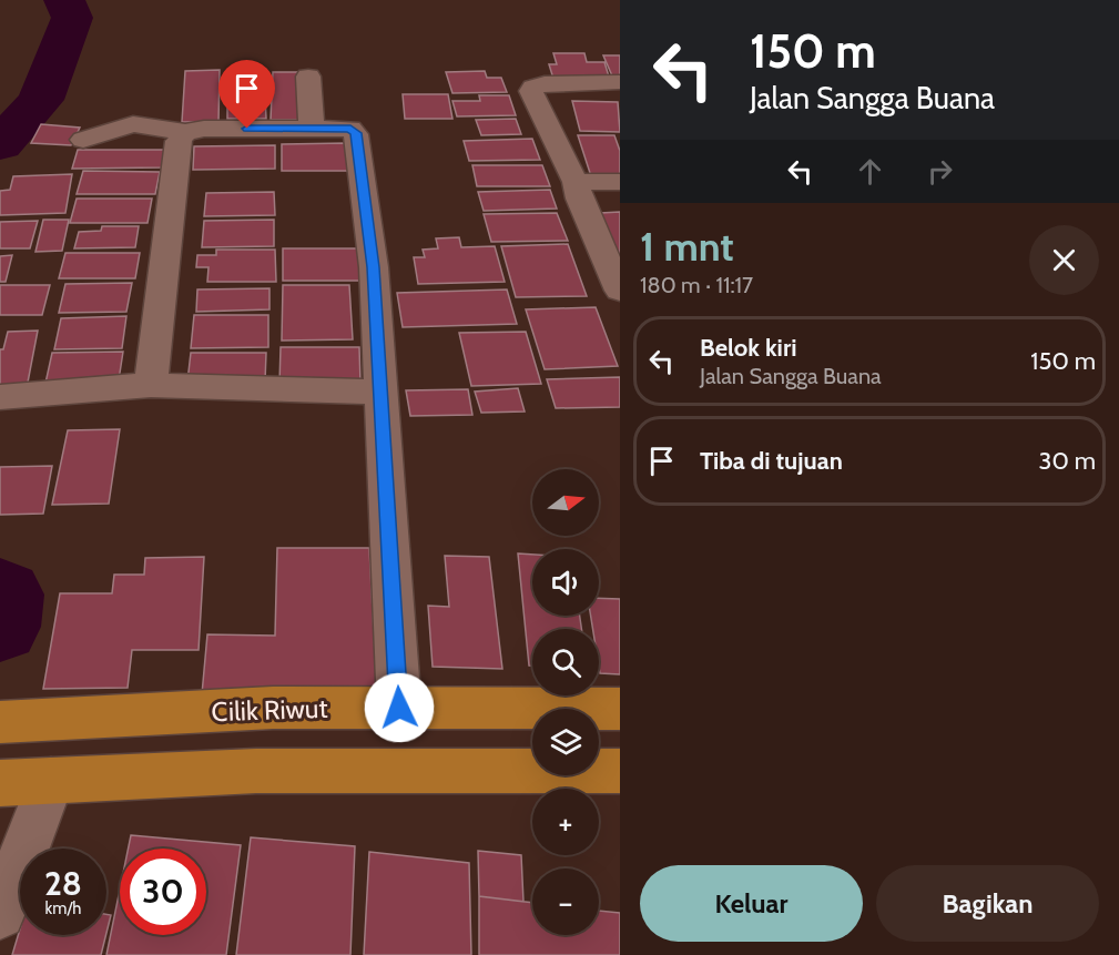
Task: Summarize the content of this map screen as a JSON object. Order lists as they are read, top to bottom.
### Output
{
  "streets": {
    "main road": ["Cilik Riwut"]
  },
  "north": "right",
  "page": {
    "turn": ["150 m", "Jalan Sangga Buana"],
    "heading": ["1 mnt", "180 m · 11:17"],
    "list": [
      {
        "name": "Belok kiri",
        "note": "Jalan Sangga Buana",
        "value": "150 m"
      },
      {
        "name": "Tiba di tujuan",
        "value": "30 m"
      }
    ],
    "map_buttons": ["+", "−"],
    "speed": "28 km/h",
    "limit": "30",
    "buttons": ["Keluar", "Bagikan"]
  }
}
